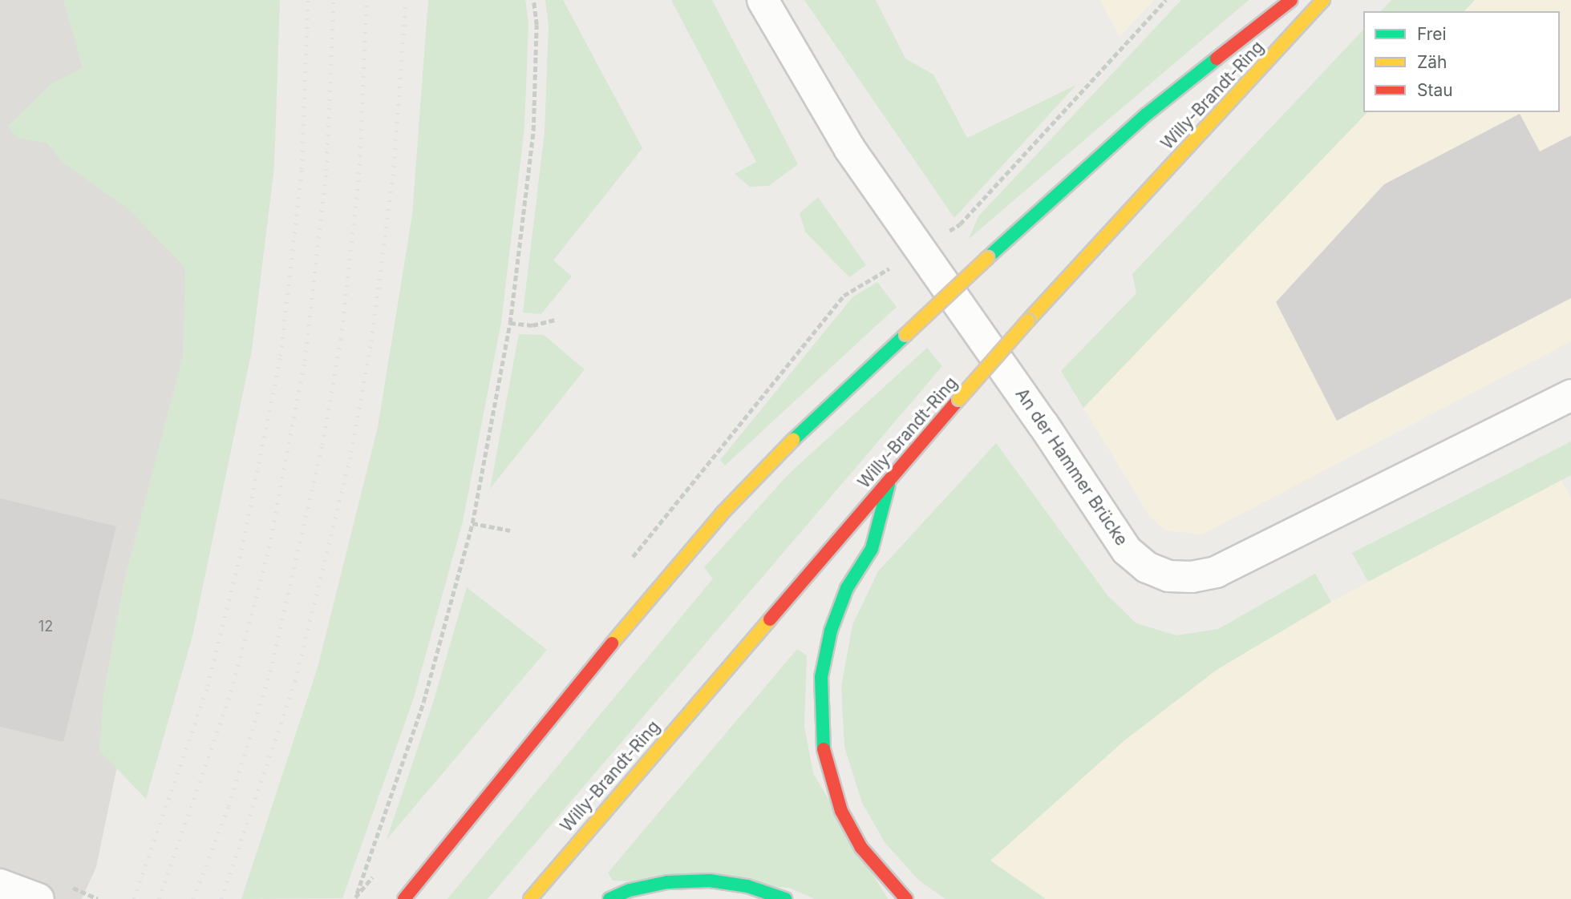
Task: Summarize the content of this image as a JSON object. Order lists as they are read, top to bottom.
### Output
{
  "streets": {
    "main road": ["Willy-Brandt-Ring"],
    "street": ["An der Hammer Brücke"]
  },
  "house_numbers": ["12"],
  "legend": ["Frei", "Zäh", "Stau"]
}
